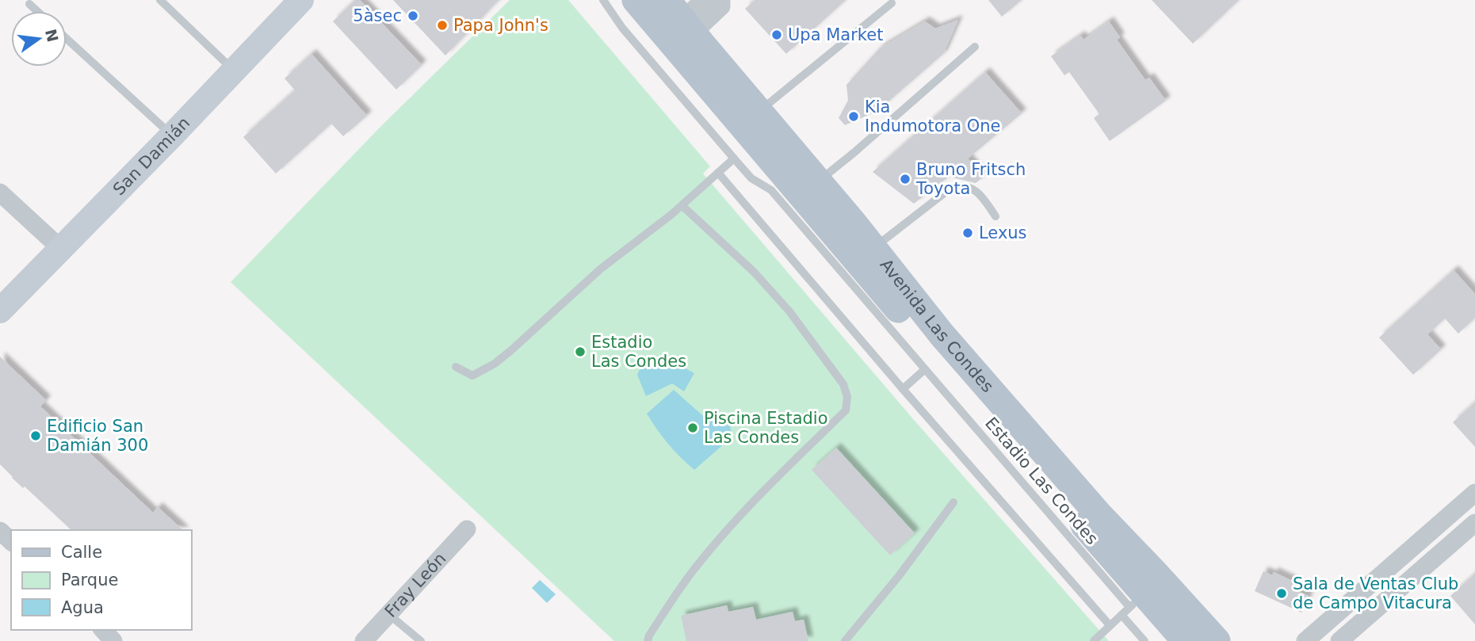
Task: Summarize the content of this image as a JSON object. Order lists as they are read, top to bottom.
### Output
{
  "streets": {
    "main road": ["San Damián", "Avenida Las Condes"],
    "street": ["Fray León"],
    "lane": ["Estadio Las Condes"]
  },
  "crossings": [
    ["Avenida Las Condes", "Estadio Las Condes"]
  ],
  "places": [
    "5àsec",
    "Papa John's",
    "Upa Market",
    "Kia Indumotora One",
    "Bruno Fritsch Toyota",
    "Lexus",
    "Estadio Las Condes",
    "Piscina Estadio Las Condes",
    "Edificio San Damián 300",
    "Sala de Ventas Club de Campo Vitacura"
  ],
  "legend": ["Calle", "Parque", "Agua"],
  "north": "right"
}
